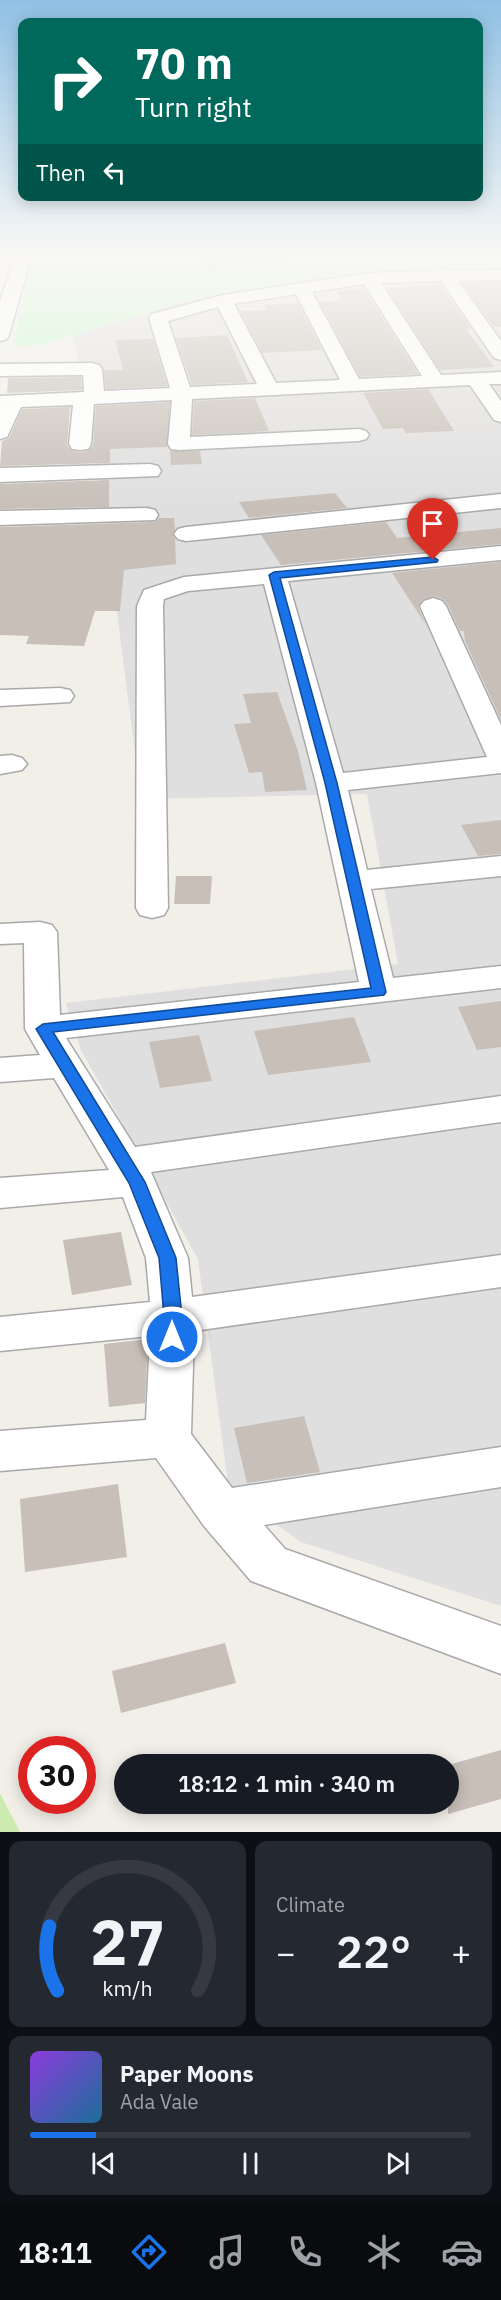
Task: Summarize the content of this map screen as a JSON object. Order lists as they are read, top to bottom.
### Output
{
  "page": {
    "turn": ["70 m", "Turn right"],
    "then": "Then",
    "limit": "30",
    "trip": "18:12 · 1 min · 340 m",
    "tile": "Climate",
    "heat": ["−", "22°", "+"],
    "song": ["Paper Moons", "Ada Vale"],
    "tabs": "18:11",
    "gauge": ["27", "km/h"]
  }
}
